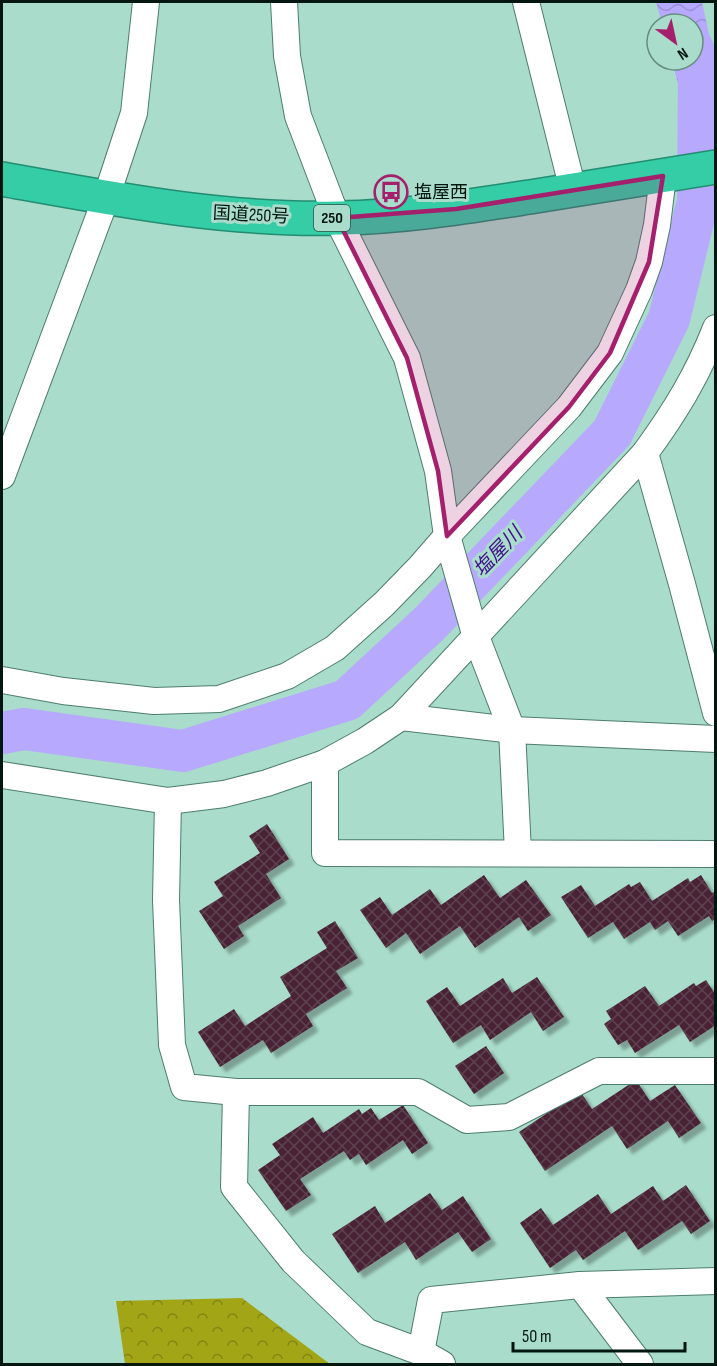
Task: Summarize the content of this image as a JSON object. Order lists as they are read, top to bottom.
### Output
{
  "streets": {
    "highway": ["国道250号", "250"]
  },
  "water": ["塩屋川"],
  "places": {
    "bus stop": ["塩屋西"]
  },
  "scale_bar": "50 m",
  "north": "bottom right"
}
